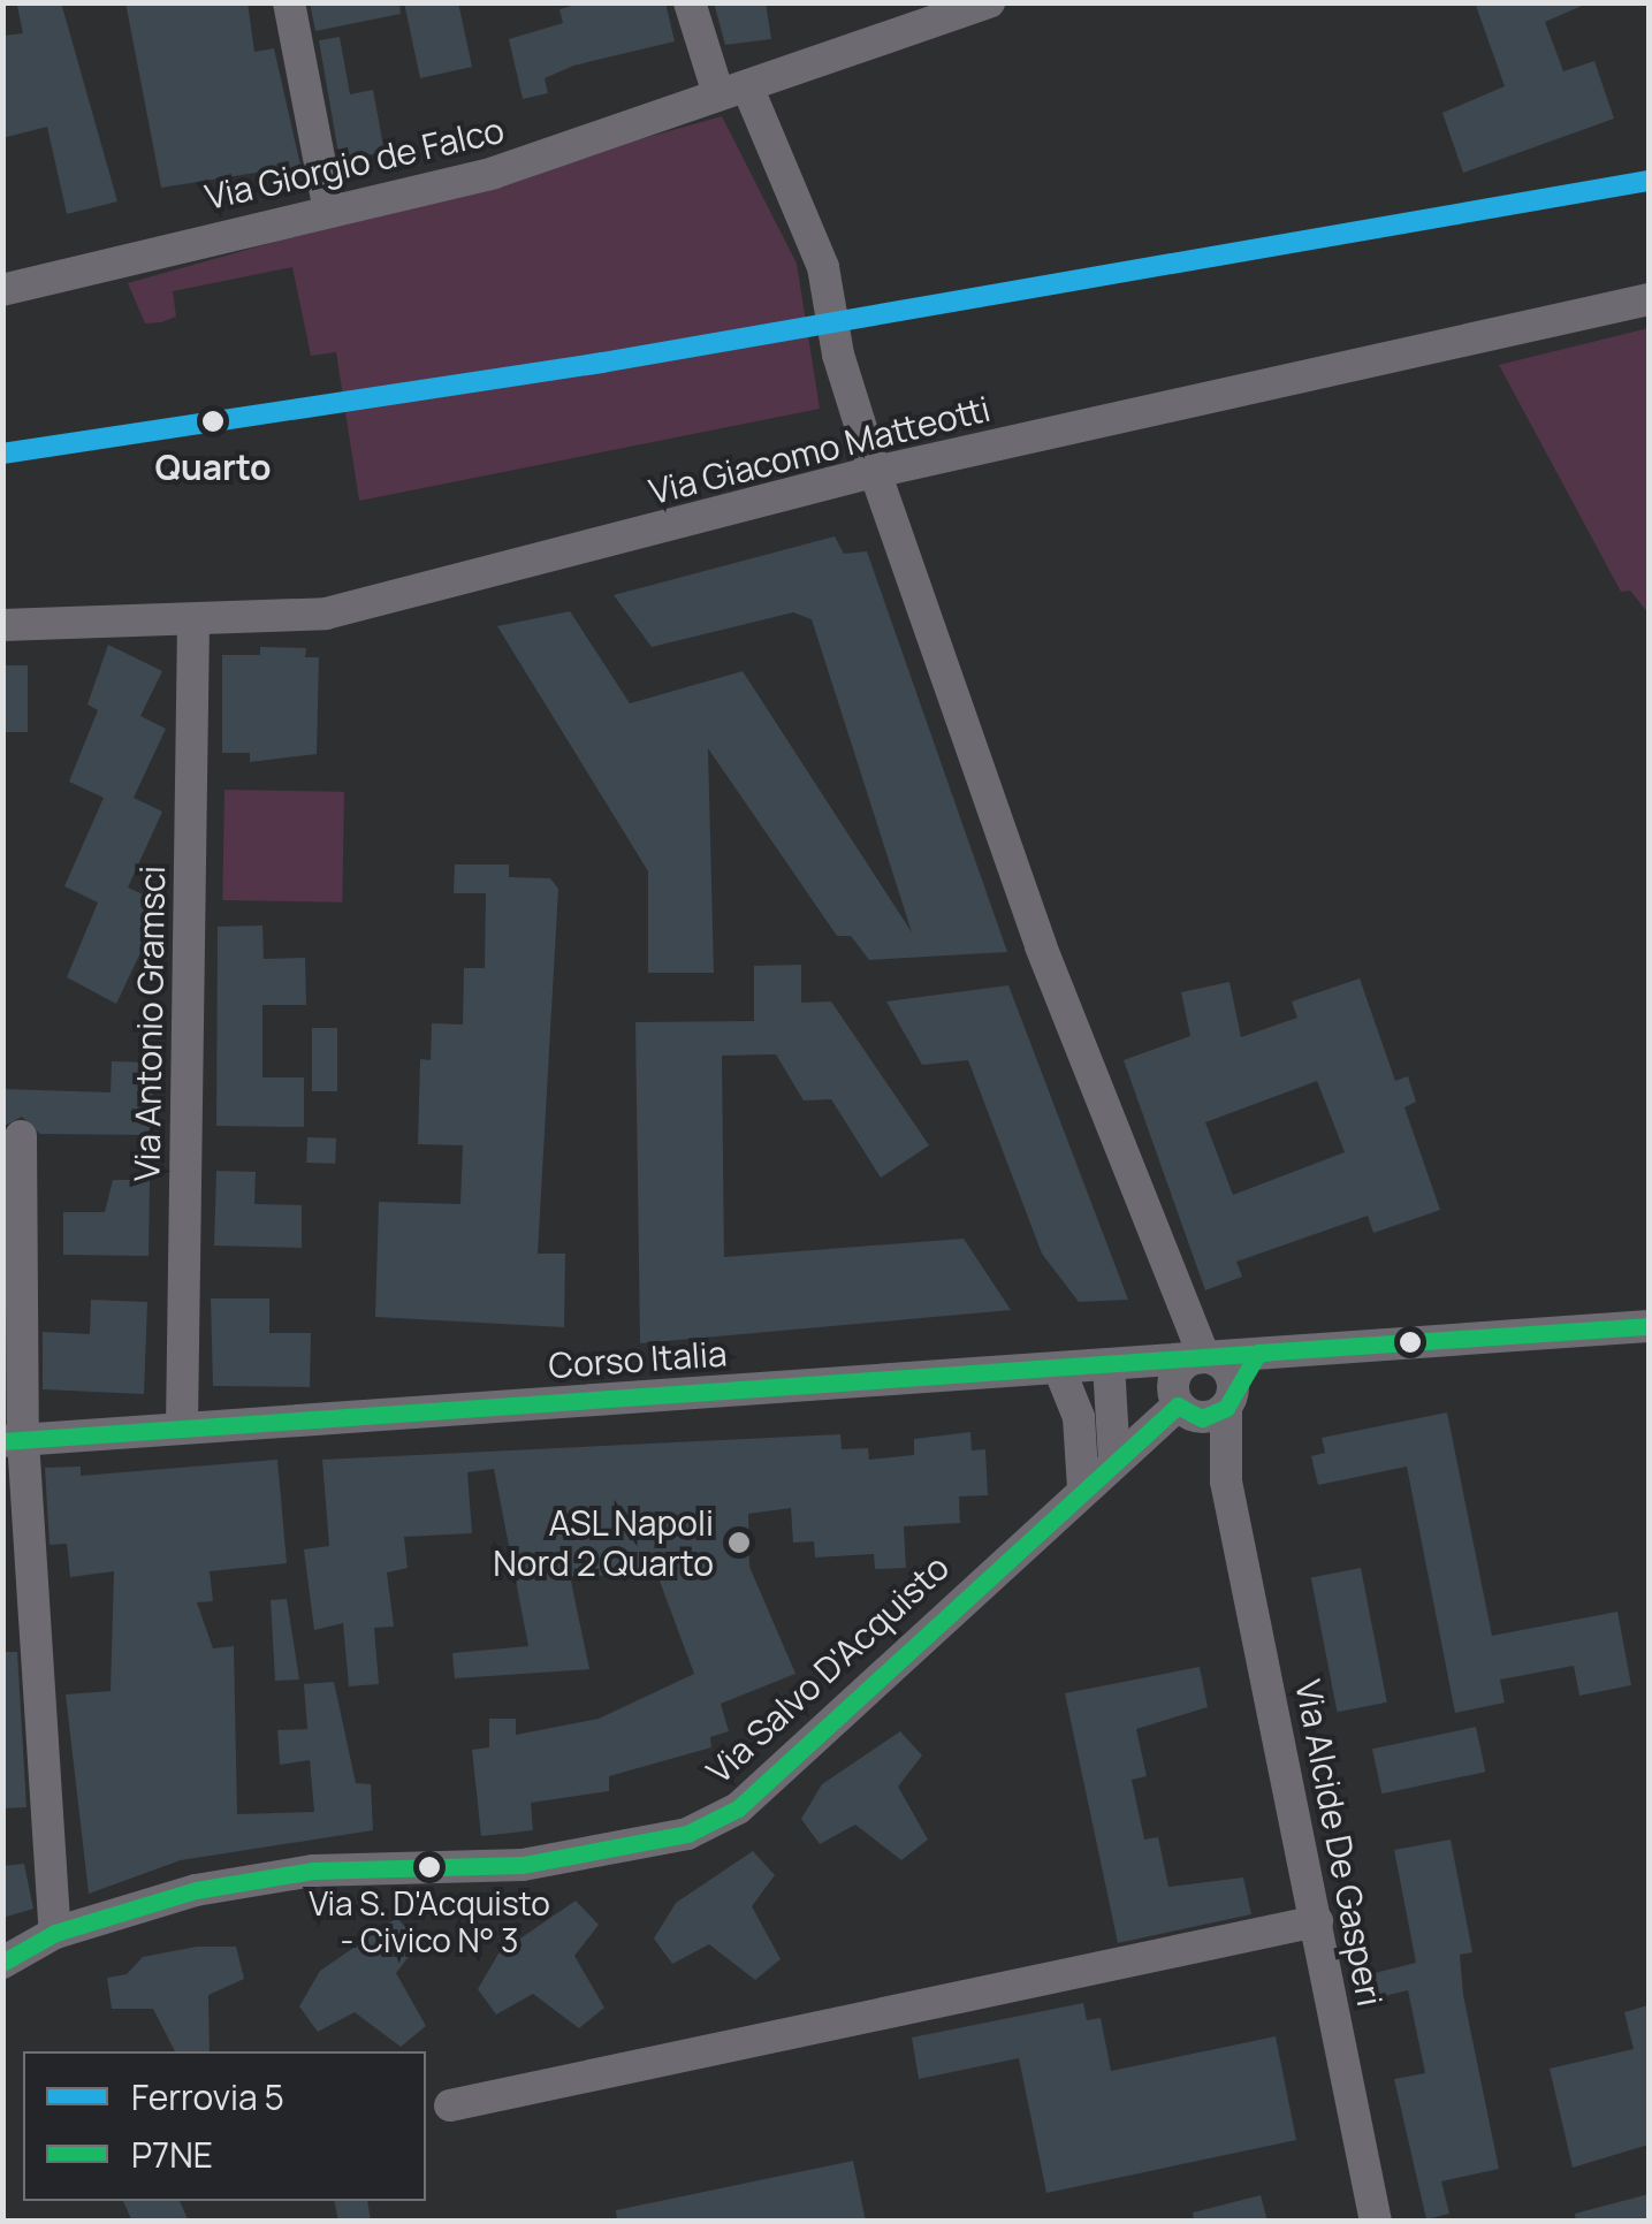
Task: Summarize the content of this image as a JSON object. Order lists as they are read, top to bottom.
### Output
{
  "streets": {
    "street": [
      "Via Giorgio de Falco",
      "Via Giacomo Matteotti",
      "Via Antonio Gramsci",
      "Corso Italia",
      "Via Salvo D'Acquisto",
      "Via Alcide De Gasperi"
    ]
  },
  "crossings": [
    ["Via Giacomo Matteotti", "Via Antonio Gramsci"],
    ["Via Antonio Gramsci", "Corso Italia"],
    ["Via Salvo D'Acquisto", "Via Alcide De Gasperi"]
  ],
  "places": ["Quarto", "ASL Napoli Nord 2 Quarto", "Via S. D'Acquisto - Civico N° 3"],
  "lines": ["rail line 5", "transit line P7NE"],
  "legend": ["Ferrovia 5", "P7NE"]
}
